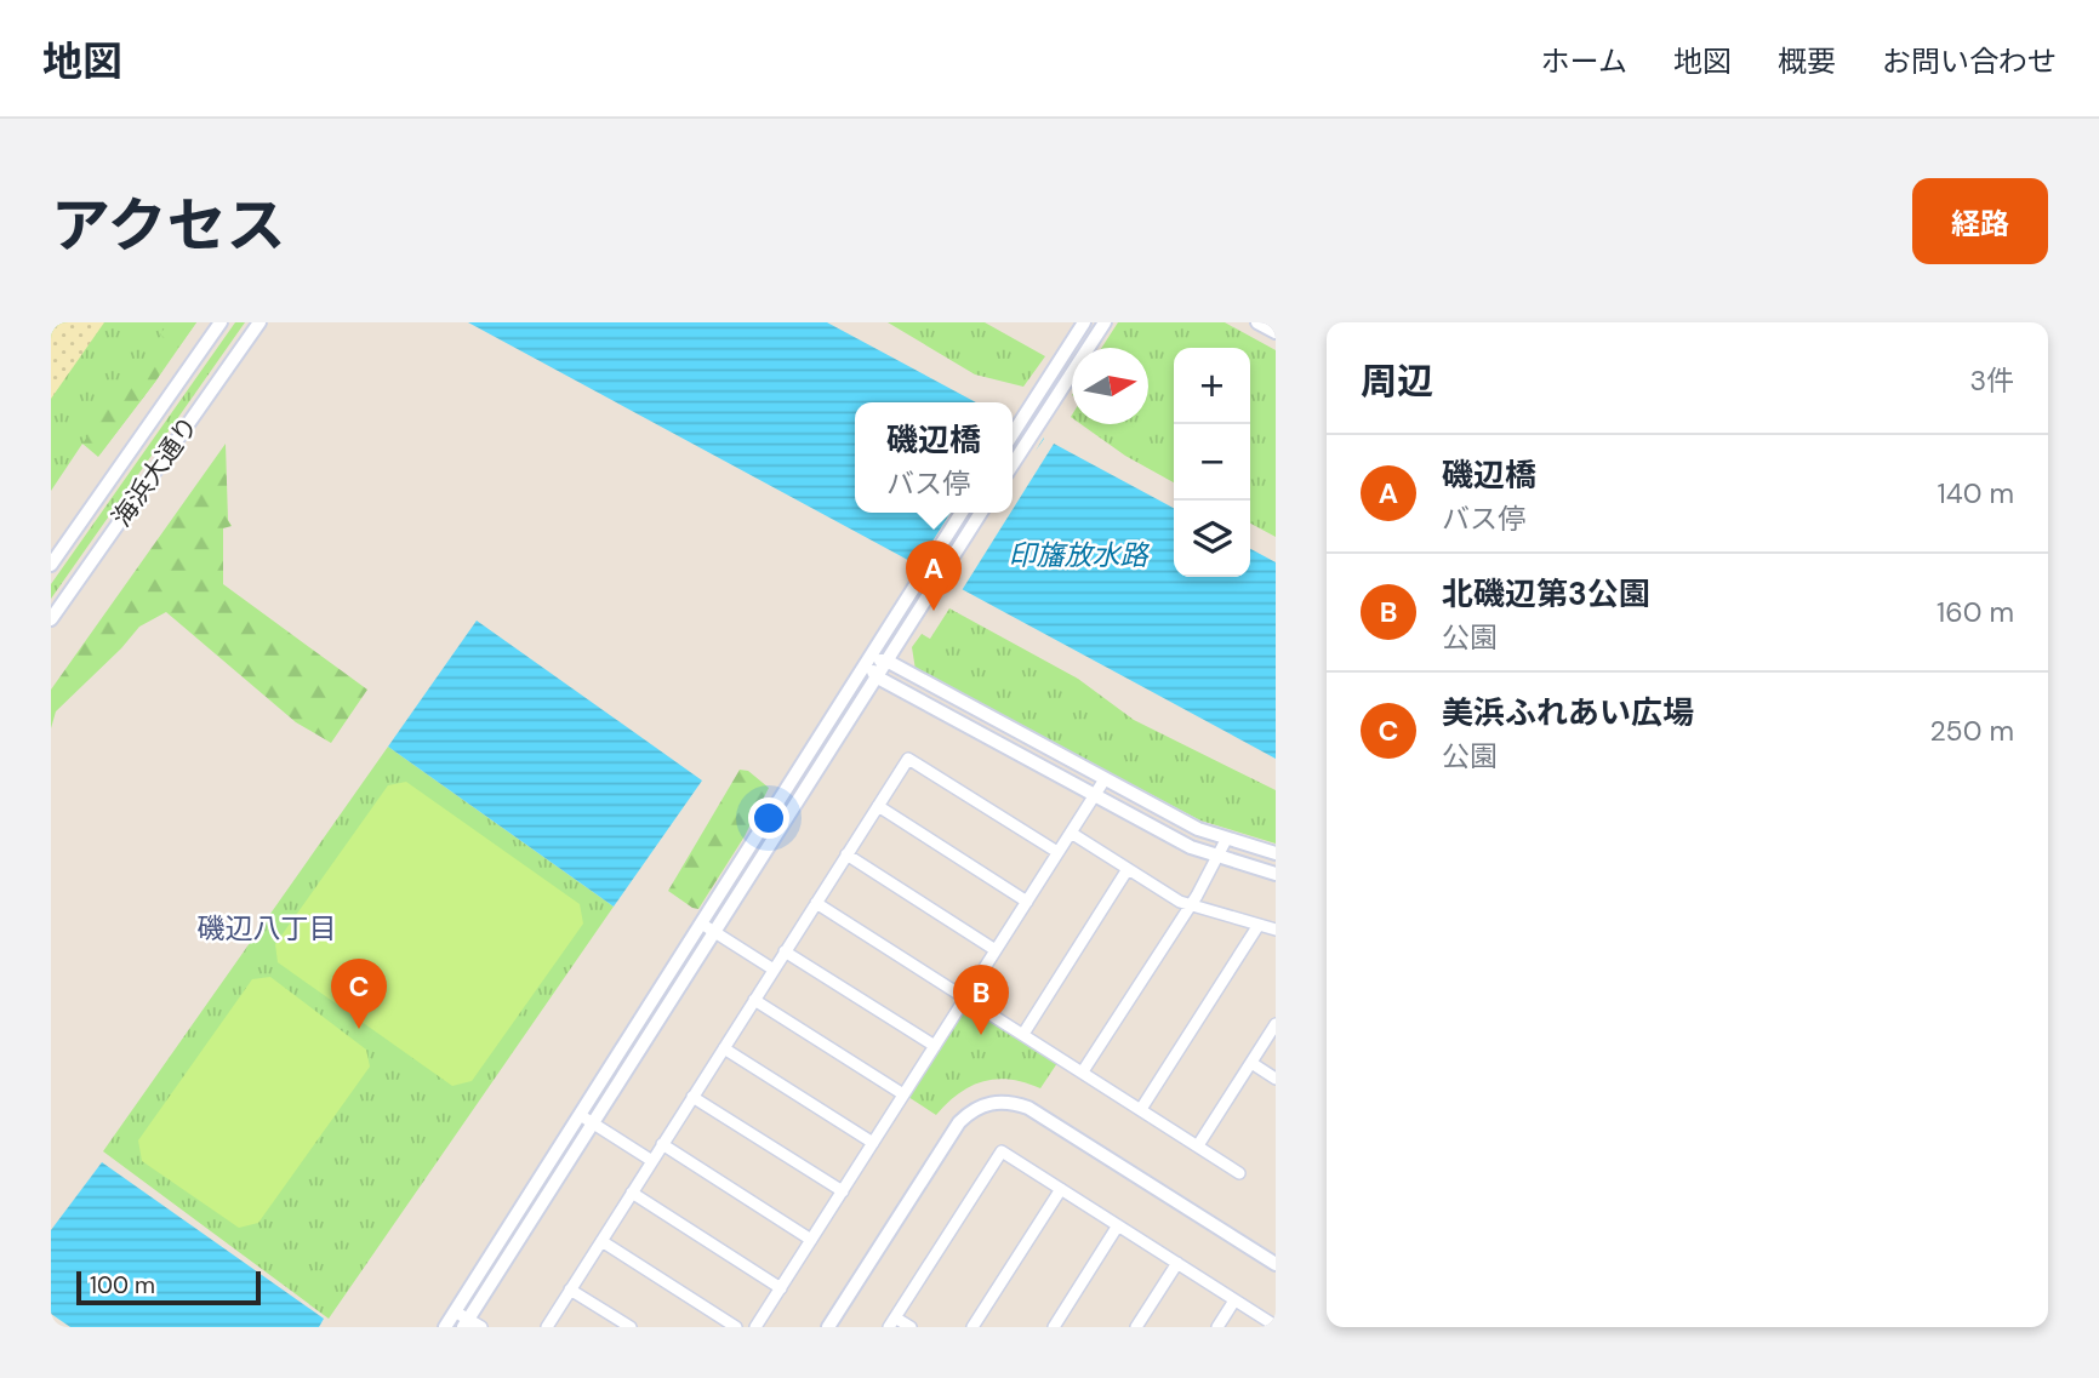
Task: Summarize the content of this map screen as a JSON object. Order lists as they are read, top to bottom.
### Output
{
  "streets": {
    "street": ["海浜大通り"]
  },
  "districts": ["磯辺八丁目"],
  "water": ["印旛放水路"],
  "scale_bar": "100 m",
  "north": "right",
  "page": {
    "header": "地図",
    "nav": [
      "ホーム",
      "地図",
      "概要",
      "お問い合わせ"
    ],
    "title": "アクセス",
    "buttons": "経路",
    "heading": ["周辺", "3件"],
    "map_buttons": ["+", "−"],
    "popup": ["磯辺橋", "バス停"],
    "list": [
      {
        "mark": "A",
        "name": "磯辺橋",
        "note": "バス停",
        "value": "140 m"
      },
      {
        "mark": "B",
        "name": "北磯辺第3公園",
        "note": "公園",
        "value": "160 m"
      },
      {
        "mark": "C",
        "name": "美浜ふれあい広場",
        "note": "公園",
        "value": "250 m"
      }
    ],
    "pins": ["A", "C", "B"],
    "scale": "100 m"
  }
}
